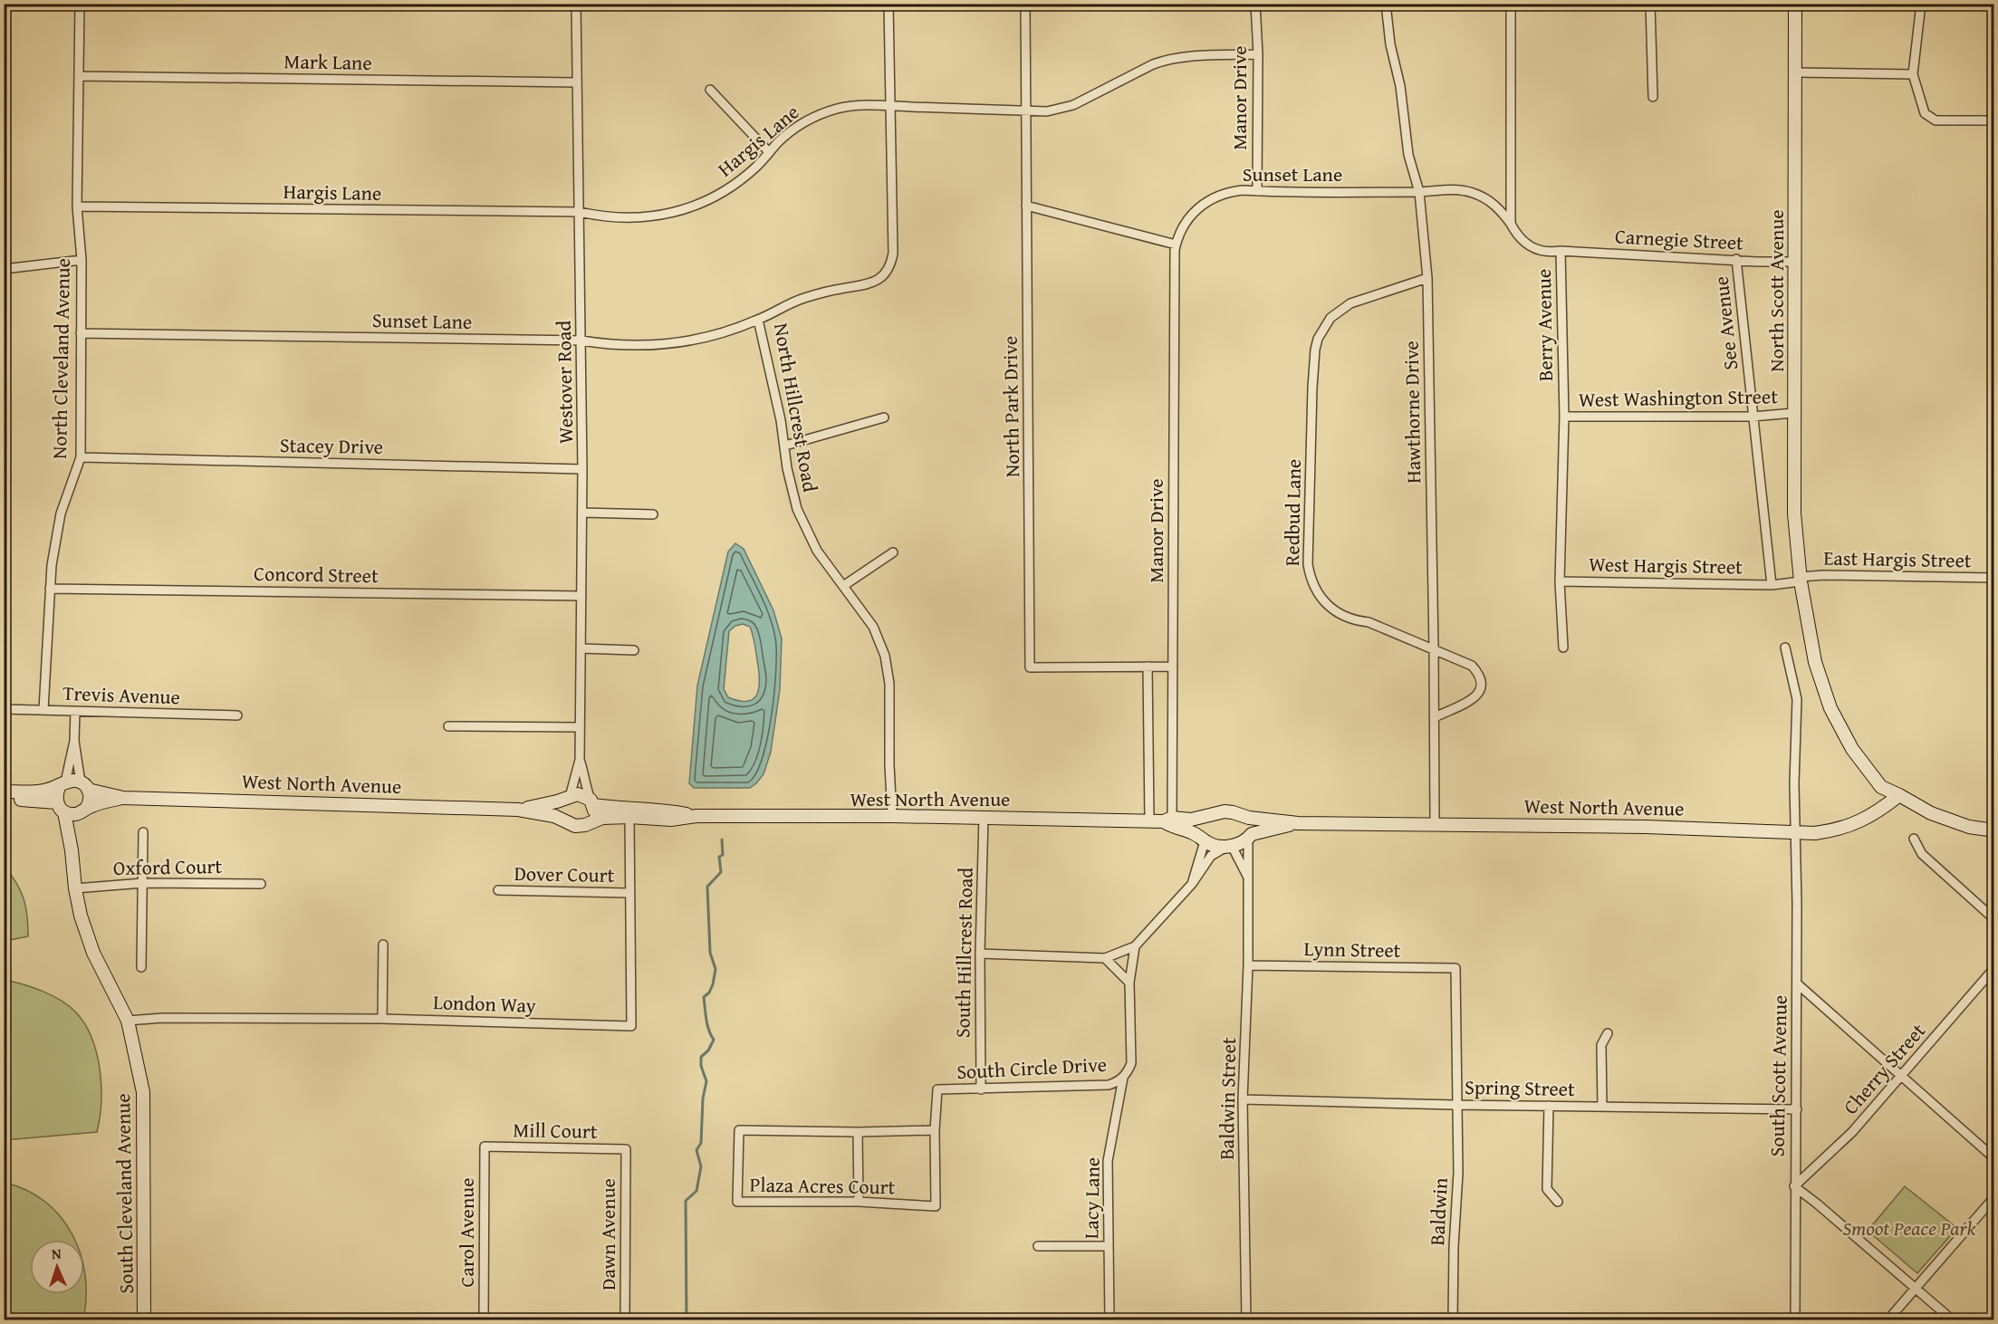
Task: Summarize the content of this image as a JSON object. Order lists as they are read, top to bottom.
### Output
{
  "streets": {
    "main road": ["North Scott Avenue", "West North Avenue", "South Cleveland Avenue"],
    "street": [
      "Mark Lane",
      "Manor Drive",
      "Hargis Lane",
      "Sunset Lane",
      "Carnegie Street",
      "See Avenue",
      "Berry Avenue",
      "North Cleveland Avenue",
      "Westover Road",
      "West Washington Street",
      "North Park Drive",
      "North Hillcrest Road",
      "Hawthorne Drive",
      "Stacey Drive",
      "Redbud Lane",
      "East Hargis Street",
      "West Hargis Street",
      "Concord Street",
      "Trevis Avenue",
      "Oxford Court",
      "Dover Court",
      "Lynn Street",
      "South Hillcrest Road",
      "London Way",
      "South Circle Drive",
      "Cherry Street",
      "South Scott Avenue",
      "Spring Street",
      "Baldwin Street",
      "Mill Court",
      "Plaza Acres Court",
      "Lacy Lane",
      "Baldwin",
      "Carol Avenue",
      "Dawn Avenue"
    ]
  },
  "crossings": [
    ["Mark Lane", "North Cleveland Avenue"],
    ["Mark Lane", "Westover Road"],
    ["Manor Drive", "Hargis Lane"],
    ["Manor Drive", "Sunset Lane"],
    ["Manor Drive", "North Park Drive"],
    ["Manor Drive", "West North Avenue"],
    ["Hargis Lane", "North Cleveland Avenue"],
    ["Hargis Lane", "Westover Road"],
    ["Hargis Lane", "North Park Drive"],
    ["Hargis Lane", "North Hillcrest Road"],
    ["Sunset Lane", "Berry Avenue"],
    ["Sunset Lane", "North Cleveland Avenue"],
    ["Sunset Lane", "Westover Road"],
    ["Sunset Lane", "North Hillcrest Road"],
    ["Sunset Lane", "Hawthorne Drive"],
    ["Carnegie Street", "North Scott Avenue"],
    ["Carnegie Street", "See Avenue"],
    ["Carnegie Street", "Berry Avenue"],
    ["North Scott Avenue", "West Washington Street"],
    ["North Scott Avenue", "East Hargis Street"],
    ["North Scott Avenue", "West North Avenue"],
    ["See Avenue", "West Washington Street"],
    ["See Avenue", "East Hargis Street"],
    ["See Avenue", "West Hargis Street"],
    ["Berry Avenue", "West Washington Street"],
    ["Berry Avenue", "West Hargis Street"],
    ["North Cleveland Avenue", "Stacey Drive"],
    ["North Cleveland Avenue", "Concord Street"],
    ["North Cleveland Avenue", "Trevis Avenue"],
    ["Westover Road", "Stacey Drive"],
    ["Westover Road", "Concord Street"],
    ["Westover Road", "West North Avenue"],
    ["North Hillcrest Road", "West North Avenue"],
    ["Hawthorne Drive", "Redbud Lane"],
    ["Hawthorne Drive", "West North Avenue"],
    ["East Hargis Street", "West Hargis Street"],
    ["West North Avenue", "South Hillcrest Road"],
    ["West North Avenue", "London Way"],
    ["West North Avenue", "South Scott Avenue"],
    ["West North Avenue", "Baldwin Street"],
    ["West North Avenue", "South Cleveland Avenue"],
    ["Oxford Court", "South Cleveland Avenue"],
    ["Dover Court", "London Way"],
    ["Lynn Street", "Baldwin Street"],
    ["Lynn Street", "Baldwin"],
    ["South Hillcrest Road", "South Circle Drive"],
    ["London Way", "South Cleveland Avenue"],
    ["South Circle Drive", "Plaza Acres Court"],
    ["South Circle Drive", "Lacy Lane"],
    ["Cherry Street", "South Scott Avenue"],
    ["South Scott Avenue", "Spring Street"],
    ["Spring Street", "Baldwin Street"],
    ["Spring Street", "Baldwin"],
    ["Mill Court", "Carol Avenue"],
    ["Mill Court", "Dawn Avenue"]
  ],
  "parks": ["Smoot Peace Park"],
  "north": "top"
}
